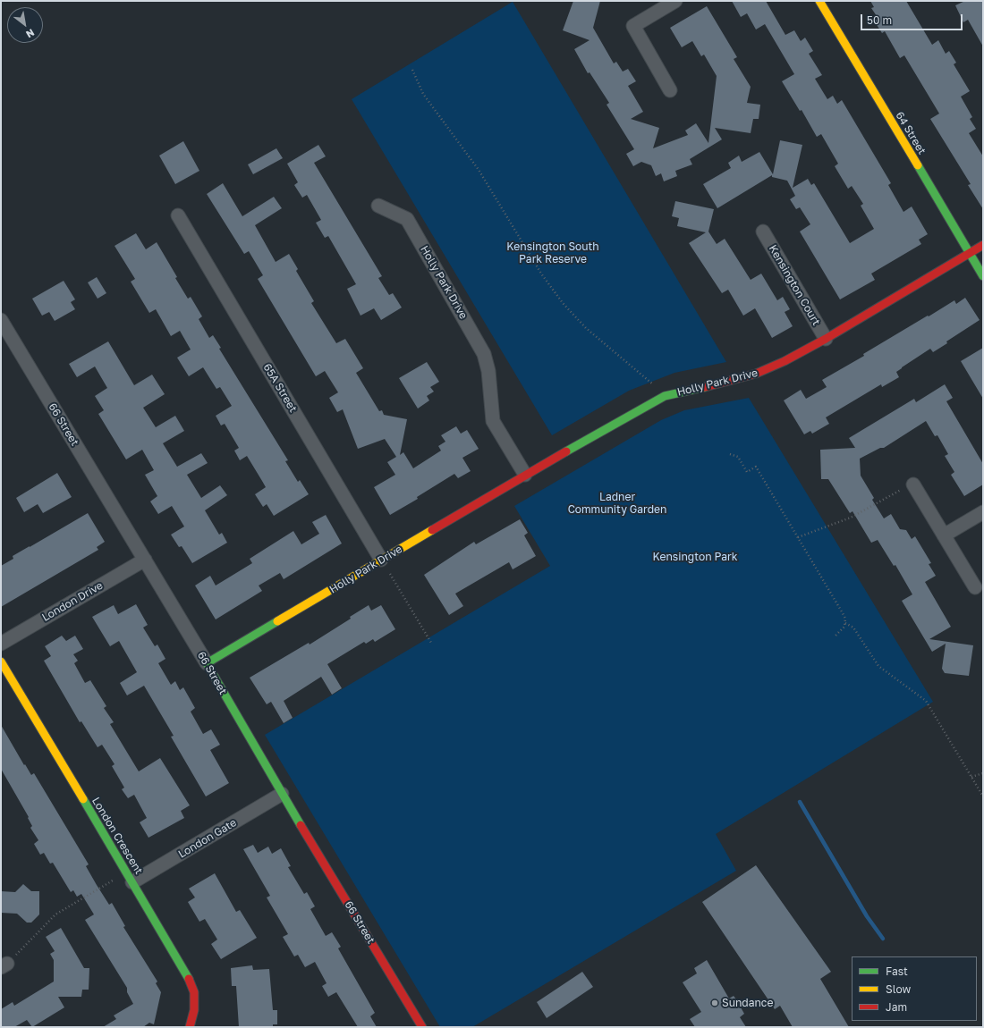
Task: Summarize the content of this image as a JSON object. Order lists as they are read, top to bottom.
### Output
{
  "streets": {
    "street": [
      "64 Street",
      "Holly Park Drive",
      "Kensington Court",
      "65A Street",
      "66 Street",
      "London Drive",
      "London Crescent",
      "London Gate"
    ]
  },
  "crossings": [
    ["64 Street", "Holly Park Drive"],
    ["Holly Park Drive", "Kensington Court"],
    ["Holly Park Drive", "65A Street"],
    ["Holly Park Drive", "66 Street"],
    ["66 Street", "London Drive"],
    ["66 Street", "London Gate"],
    ["London Crescent", "London Gate"]
  ],
  "parks": ["Kensington South Park Reserve", "Ladner Community Garden", "Kensington Park"],
  "places": ["Sundance"],
  "legend": ["Fast", "Slow", "Jam"],
  "scale_bar": "50 m",
  "north": "bottom right"
}
